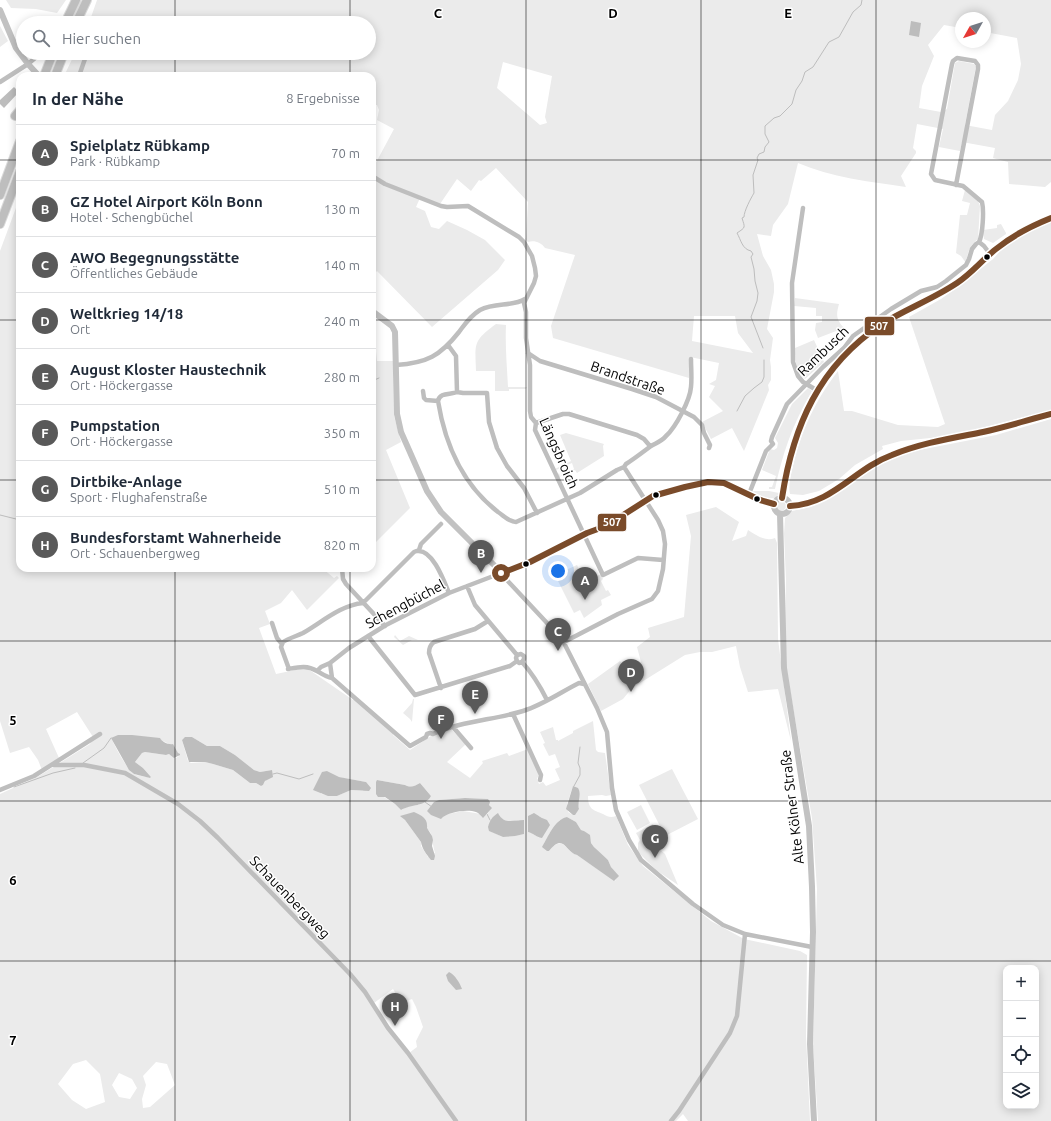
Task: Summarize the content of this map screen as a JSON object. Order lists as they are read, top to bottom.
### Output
{
  "streets": {
    "main road": ["Alte Kölner Straße"],
    "street": [
      "Rambusch",
      "Brandstraße",
      "Längsbroich",
      "Schengbüchel",
      "Schauenbergweg"
    ]
  },
  "crossings": [
    ["Rambusch", "Alte Kölner Straße"],
    ["Brandstraße", "Längsbroich"]
  ],
  "lines": ["transit line 507"],
  "north": "bottom left",
  "page": {
    "search": "Hier suchen",
    "heading": ["In der Nähe", "8 Ergebnisse"],
    "list": [
      {
        "mark": "A",
        "name": "Spielplatz Rübkamp",
        "note": "Park · Rübkamp",
        "value": "70 m"
      },
      {
        "mark": "B",
        "name": "GZ Hotel Airport Köln Bonn",
        "note": "Hotel · Schengbüchel",
        "value": "130 m"
      },
      {
        "mark": "C",
        "name": "AWO Begegnungsstätte",
        "note": "Öffentliches Gebäude",
        "value": "140 m"
      },
      {
        "mark": "D",
        "name": "Weltkrieg 14/18",
        "note": "Ort",
        "value": "240 m"
      },
      {
        "mark": "E",
        "name": "August Kloster Haustechnik",
        "note": "Ort · Höckergasse",
        "value": "280 m"
      },
      {
        "mark": "F",
        "name": "Pumpstation",
        "note": "Ort · Höckergasse",
        "value": "350 m"
      },
      {
        "mark": "G",
        "name": "Dirtbike-Anlage",
        "note": "Sport · Flughafenstraße",
        "value": "510 m"
      },
      {
        "mark": "H",
        "name": "Bundesforstamt Wahnerheide",
        "note": "Ort · Schauenbergweg",
        "value": "820 m"
      }
    ],
    "pins": [
      "B",
      "A",
      "C",
      "D",
      "E",
      "F",
      "G",
      "H"
    ],
    "map_buttons": ["+", "−"]
  },
  "grid": {
    "columns": ["C", "D", "E"],
    "rows": ["5", "6", "7"]
  }
}
